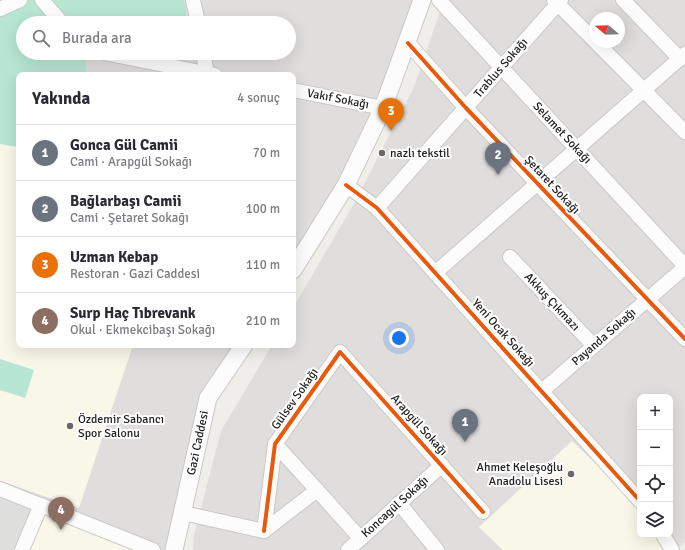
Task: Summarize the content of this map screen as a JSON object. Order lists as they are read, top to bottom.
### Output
{
  "streets": {
    "street": [
      "Trablus Sokağı",
      "Vakıf Sokağı",
      "Selamet Sokağı",
      "Şetaret Sokağı",
      "Akkuş Çıkmazı",
      "Yeni Ocak Sokağı",
      "Payanda Sokağı",
      "Gülsev Sokağı",
      "Arapgül Sokağı",
      "Gazi Caddesi",
      "Koncagül Sokağı"
    ]
  },
  "crossings": [
    ["Trablus Sokağı", "Selamet Sokağı"],
    ["Trablus Sokağı", "Şetaret Sokağı"],
    ["Trablus Sokağı", "Yeni Ocak Sokağı"],
    ["Selamet Sokağı", "Payanda Sokağı"],
    ["Şetaret Sokağı", "Payanda Sokağı"],
    ["Akkuş Çıkmazı", "Payanda Sokağı"],
    ["Yeni Ocak Sokağı", "Payanda Sokağı"],
    ["Gülsev Sokağı", "Arapgül Sokağı"],
    ["Gülsev Sokağı", "Koncagül Sokağı"],
    ["Arapgül Sokağı", "Koncagül Sokağı"]
  ],
  "places": ["nazlı tekstil", "Özdemir Sabancı Spor Salonu", "Ahmet Keleşoğlu Anadolu Lisesi"],
  "north": "left",
  "page": {
    "search": "Burada ara",
    "heading": ["Yakında", "4 sonuç"],
    "pins": [
      "3",
      "2",
      "1",
      "4"
    ],
    "list": [
      {
        "mark": "1",
        "name": "Gonca Gül Camii",
        "note": "Cami · Arapgül Sokağı",
        "value": "70 m"
      },
      {
        "mark": "2",
        "name": "Bağlarbaşı Camii",
        "note": "Cami · Şetaret Sokağı",
        "value": "100 m"
      },
      {
        "mark": "3",
        "name": "Uzman Kebap",
        "note": "Restoran · Gazi Caddesi",
        "value": "110 m"
      },
      {
        "mark": "4",
        "name": "Surp Haç Tıbrevank",
        "note": "Okul · Ekmekcibaşı Sokağı",
        "value": "210 m"
      }
    ],
    "map_buttons": ["+", "−"]
  }
}
